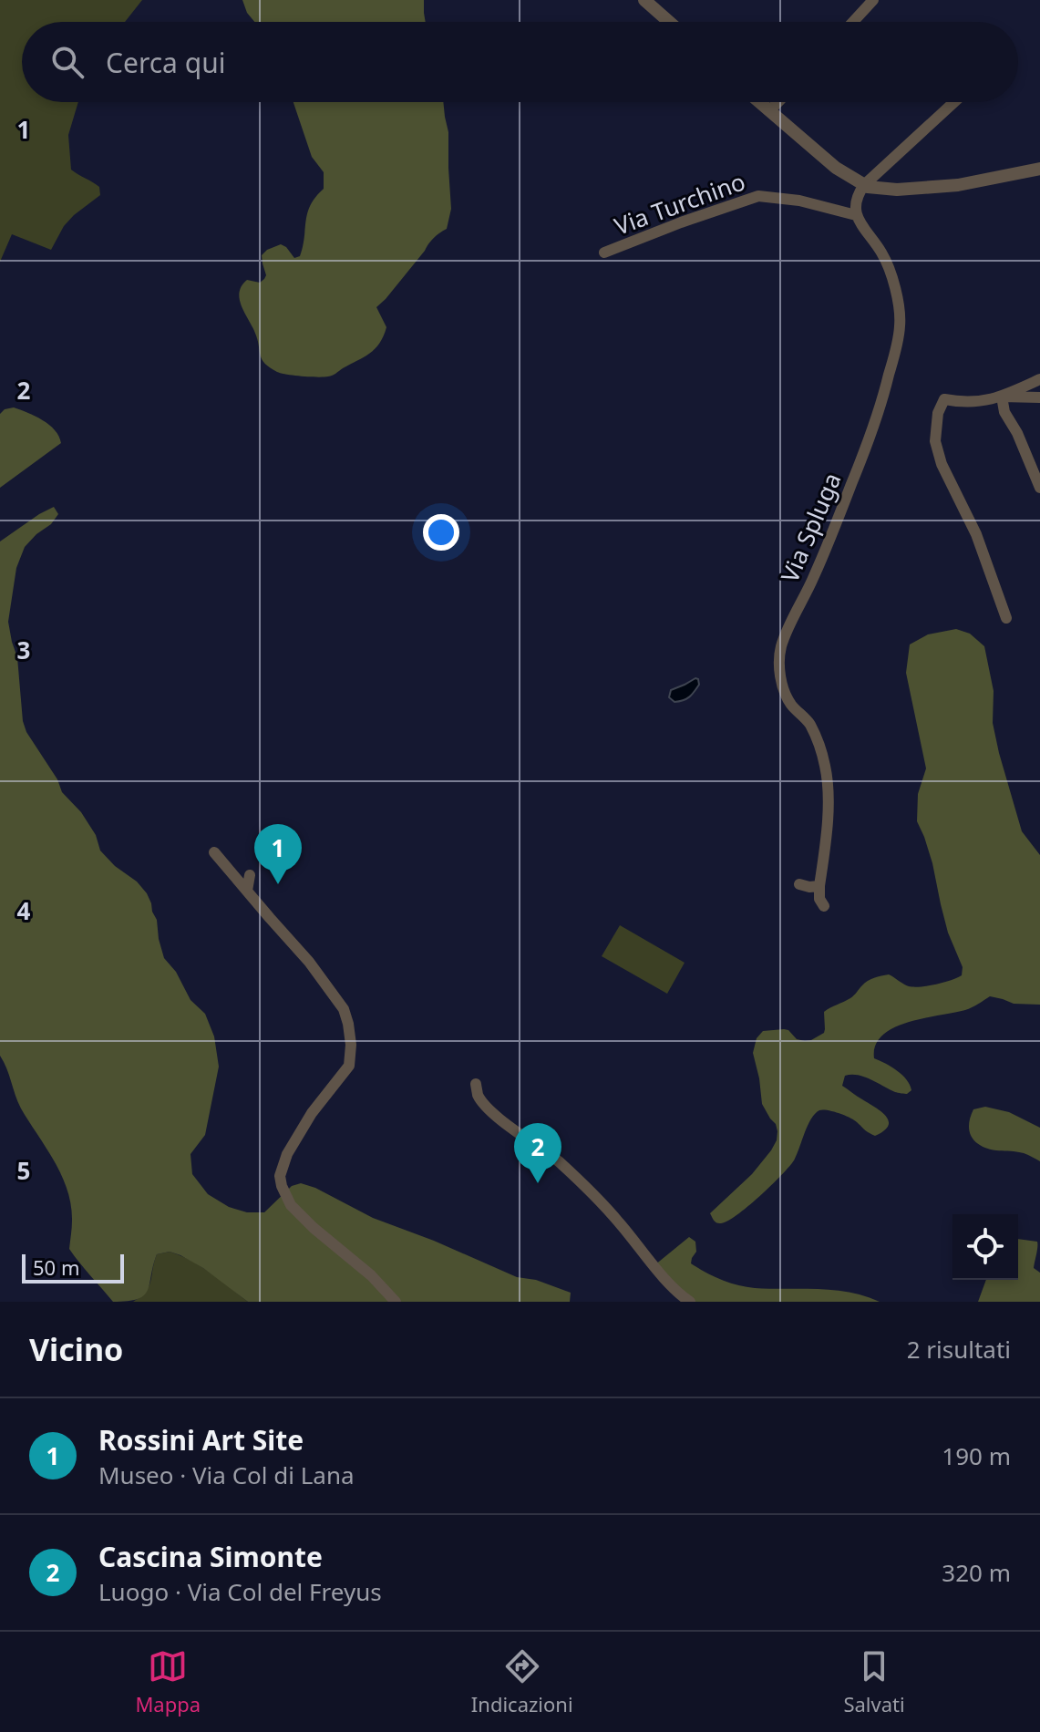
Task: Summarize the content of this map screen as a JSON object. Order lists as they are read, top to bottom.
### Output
{
  "streets": {
    "street": ["Via Turchino", "Via Spluga"]
  },
  "crossings": [
    ["Via Turchino", "Via Spluga"]
  ],
  "scale_bar": "50 m",
  "page": {
    "search": "Cerca qui",
    "pins": ["1", "2"],
    "scale": "50 m",
    "heading": ["Vicino", "2 risultati"],
    "list": [
      {
        "mark": "1",
        "name": "Rossini Art Site",
        "note": "Museo · Via Col di Lana",
        "value": "190 m"
      },
      {
        "mark": "2",
        "name": "Cascina Simonte",
        "note": "Luogo · Via Col del Freyus",
        "value": "320 m"
      }
    ],
    "nav": ["Mappa", "Indicazioni", "Salvati"]
  },
  "grid": {
    "rows": [
      "1",
      "2",
      "3",
      "4",
      "5"
    ]
  }
}
